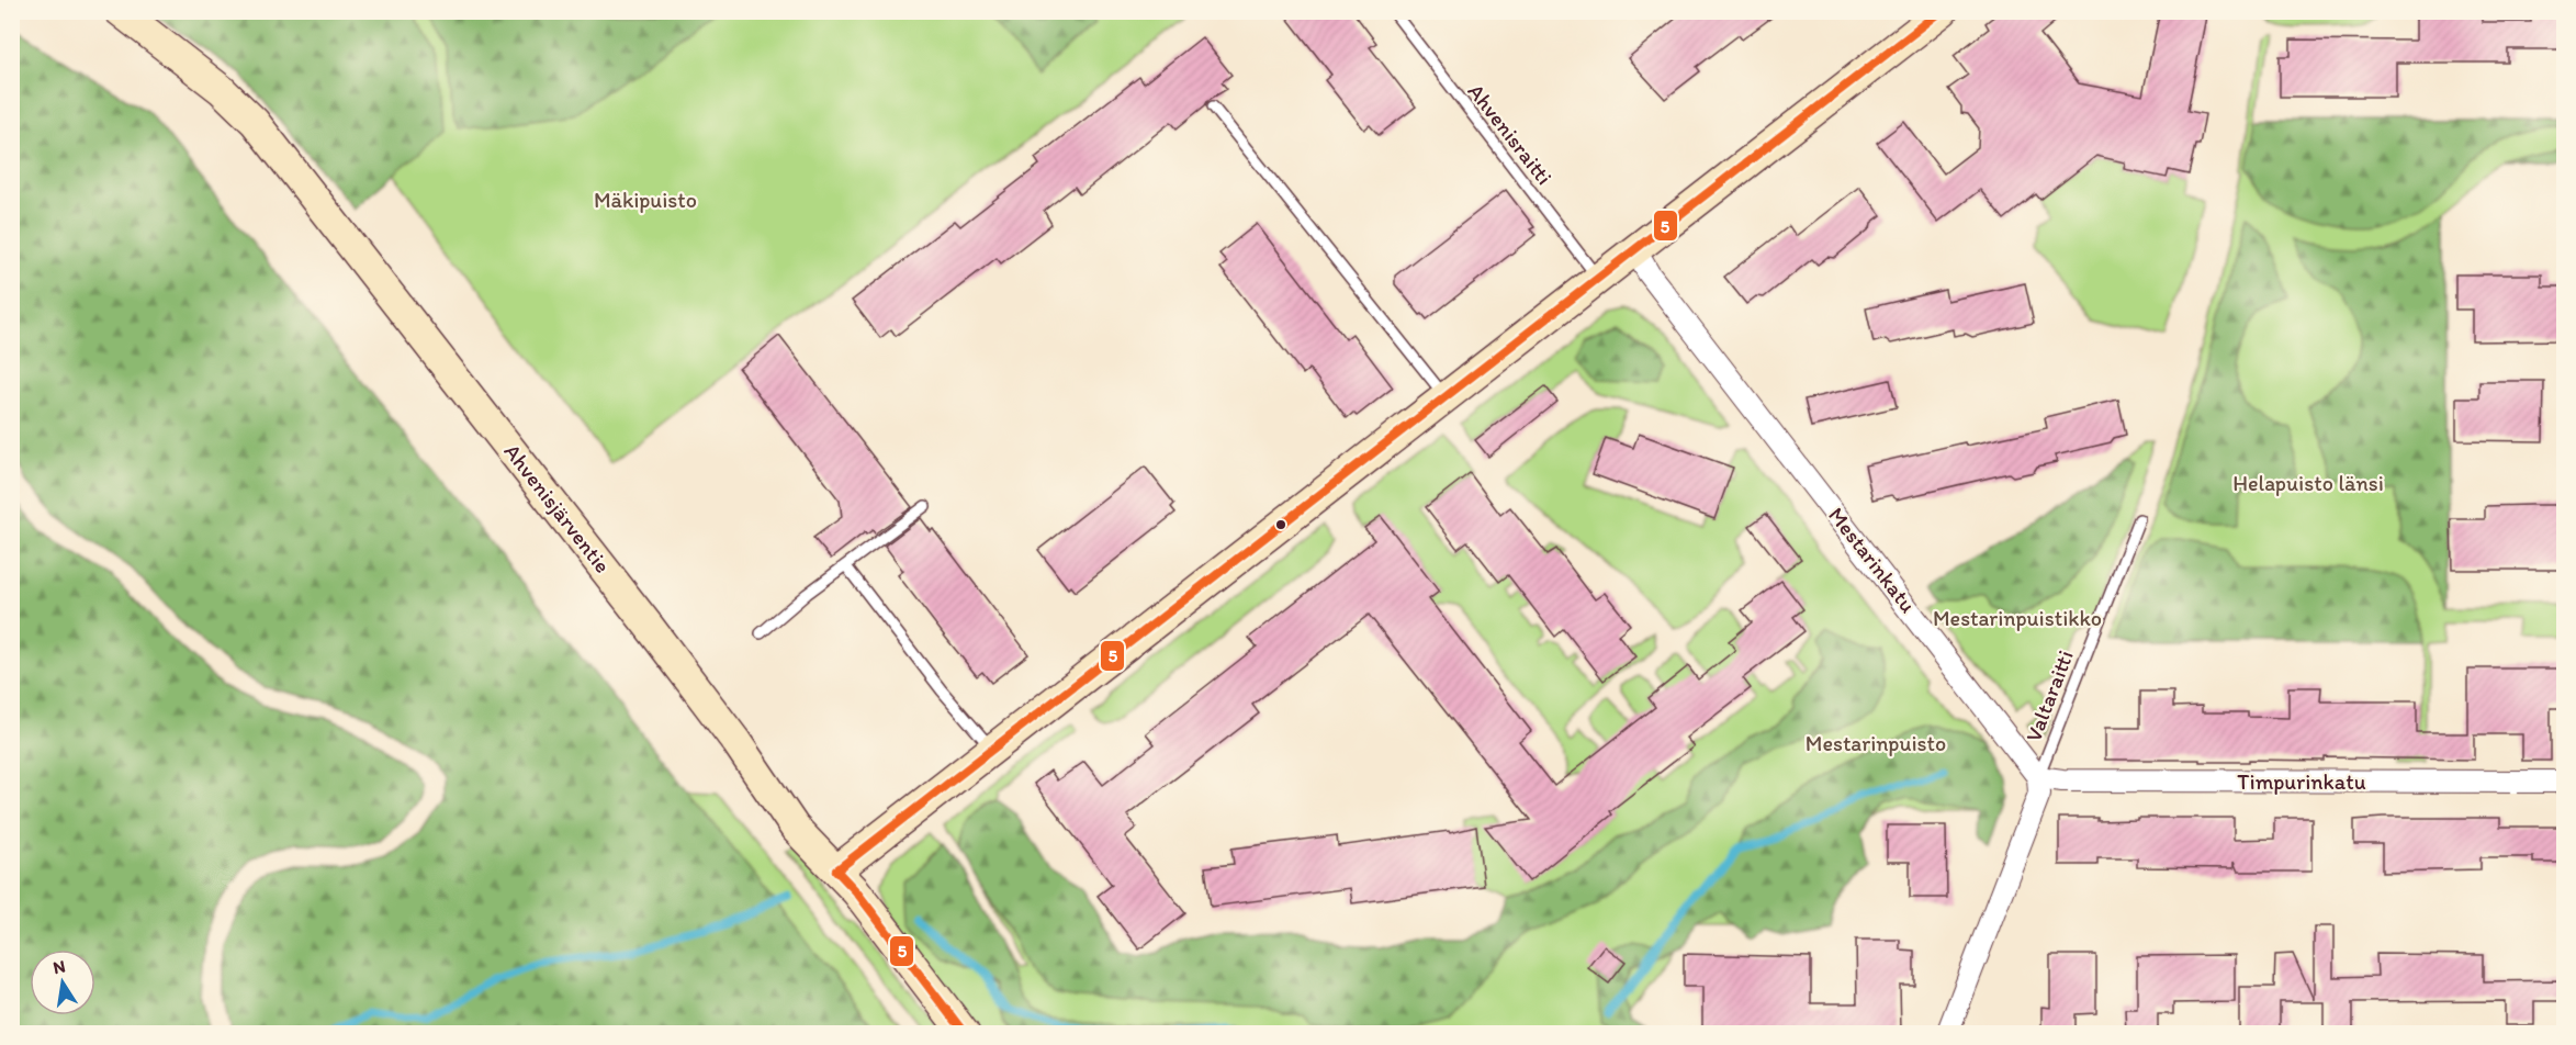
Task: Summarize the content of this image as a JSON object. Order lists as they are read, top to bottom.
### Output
{
  "streets": {
    "street": ["Ahvenisjärventie", "Mestarinkatu", "Timpurinkatu"],
    "lane": ["Ahvenisraitti", "Valtaraitti"]
  },
  "crossings": [
    ["Mestarinkatu", "Valtaraitti"],
    ["Mestarinkatu", "Timpurinkatu"],
    ["Valtaraitti", "Timpurinkatu"]
  ],
  "parks": [
    "Mäkipuisto",
    "Helapuisto länsi",
    "Mestarinpuistikko",
    "Mestarinpuisto"
  ],
  "lines": ["transit line 5"],
  "north": "top"
}
